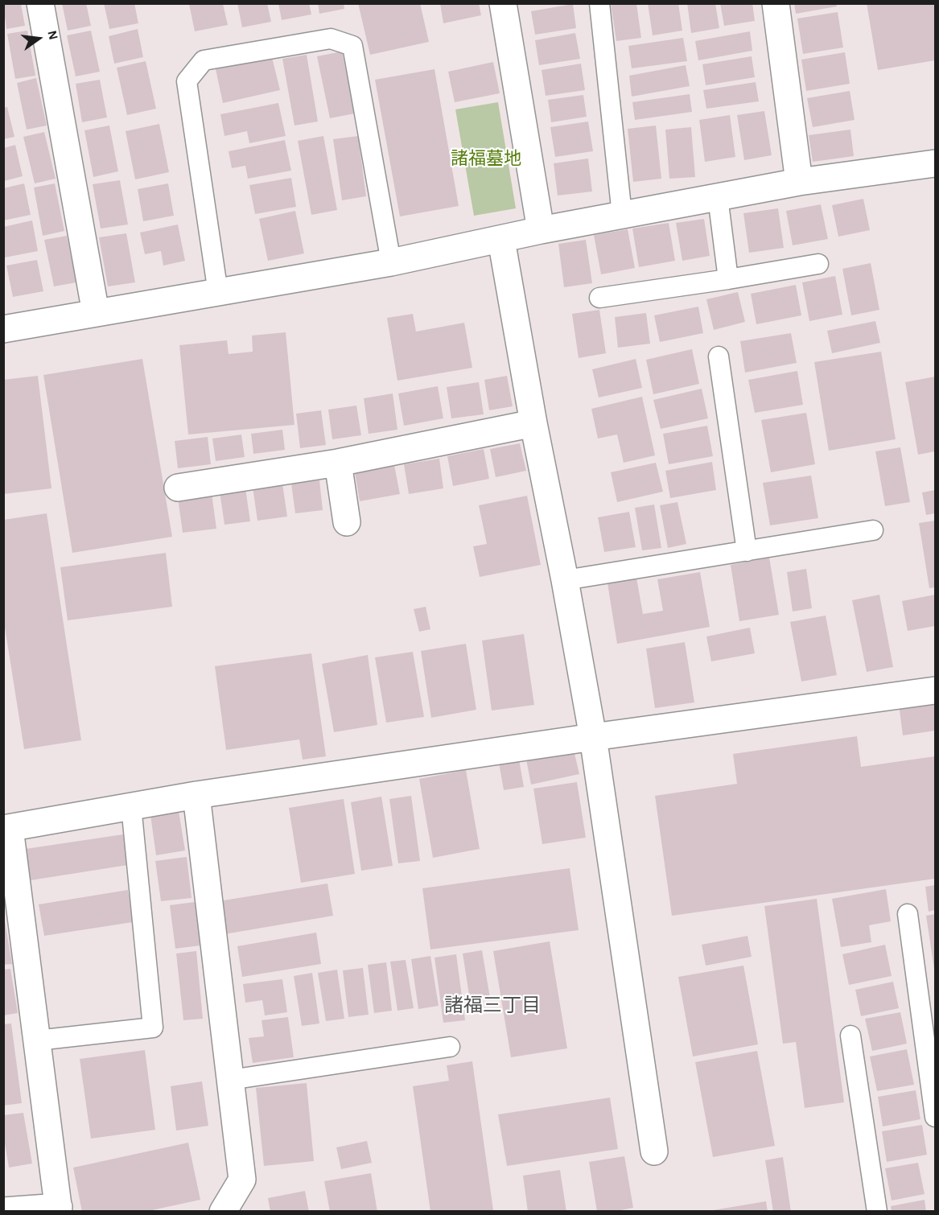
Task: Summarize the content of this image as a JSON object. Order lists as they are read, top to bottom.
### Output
{
  "districts": ["諸福三丁目"],
  "parks": ["諸福墓地"],
  "north": "right"
}
